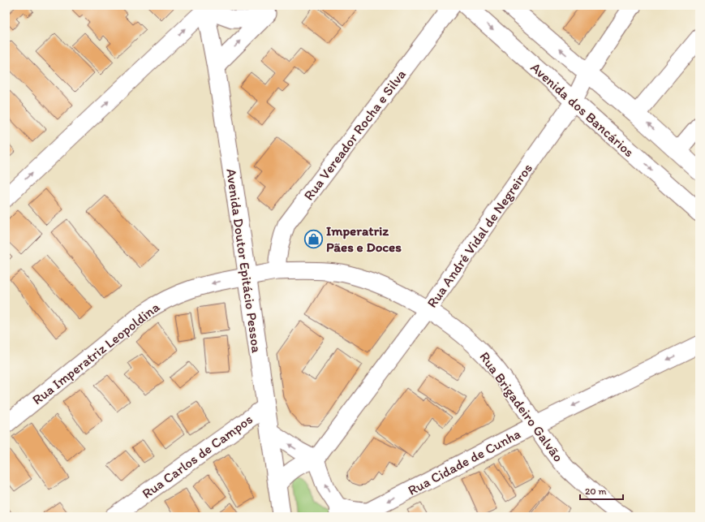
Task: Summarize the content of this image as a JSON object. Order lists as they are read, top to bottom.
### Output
{
  "streets": {
    "main road": ["Avenida dos Bancários", "Avenida Doutor Epitácio Pessoa", "Rua Carlos de Campos"],
    "street": [
      "Rua Vereador Rocha e Silva",
      "Rua André Vidal de Negreiros",
      "Rua Imperatriz Leopoldina",
      "Rua Brigadeiro Galvão",
      "Rua Cidade de Cunha"
    ]
  },
  "crossings": [
    ["Avenida dos Bancários", "Rua André Vidal de Negreiros"],
    ["Rua Vereador Rocha e Silva", "Rua Brigadeiro Galvão"],
    ["Rua André Vidal de Negreiros", "Rua Brigadeiro Galvão"],
    ["Avenida Doutor Epitácio Pessoa", "Rua Imperatriz Leopoldina"],
    ["Avenida Doutor Epitácio Pessoa", "Rua Brigadeiro Galvão"],
    ["Avenida Doutor Epitácio Pessoa", "Rua Carlos de Campos"],
    ["Rua Imperatriz Leopoldina", "Rua Brigadeiro Galvão"],
    ["Rua Brigadeiro Galvão", "Rua Cidade de Cunha"]
  ],
  "one_way": ["Rua Imperatriz Leopoldina", "Rua Cidade de Cunha"],
  "places": {
    "shop": ["Imperatriz Pães e Doces"]
  },
  "scale_bar": "20 m"
}
